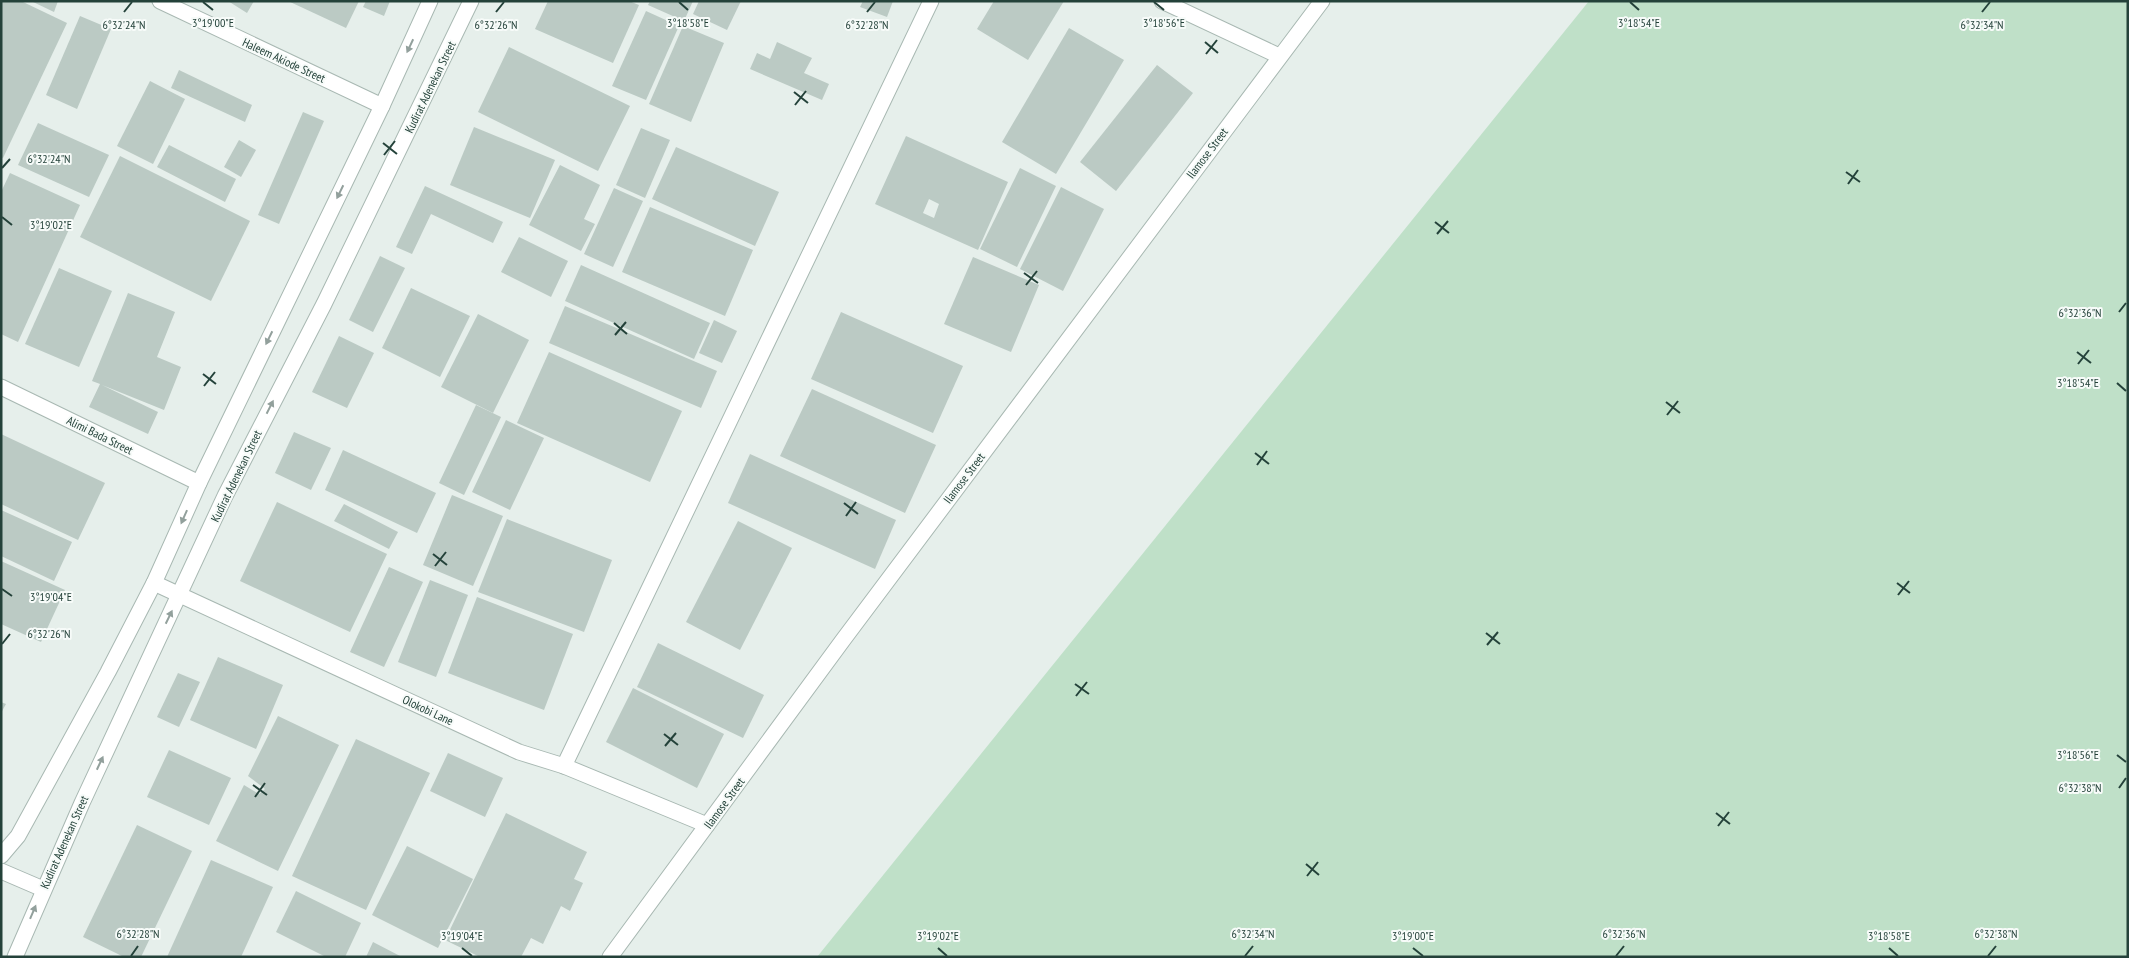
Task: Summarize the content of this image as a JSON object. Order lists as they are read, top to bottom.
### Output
{
  "streets": {
    "street": [
      "Haleem Akiode Street",
      "Kudirat Adenekan Street",
      "Ilamose Street",
      "Alimi Bada Street",
      "Olokobi Lane"
    ]
  },
  "crossings": [
    ["Kudirat Adenekan Street", "Olokobi Lane"],
    ["Ilamose Street", "Olokobi Lane"]
  ],
  "coordinates": [
    "3°19'00\"E",
    "3°18'58\"E",
    "3°18'56\"E",
    "3°18'54\"E",
    "6°32'28\"N",
    "6°32'24\"N",
    "6°32'26\"N",
    "6°32'34\"N",
    "3°19'02\"E",
    "6°32'36\"N",
    "3°19'04\"E",
    "6°32'38\"N"
  ]
}
